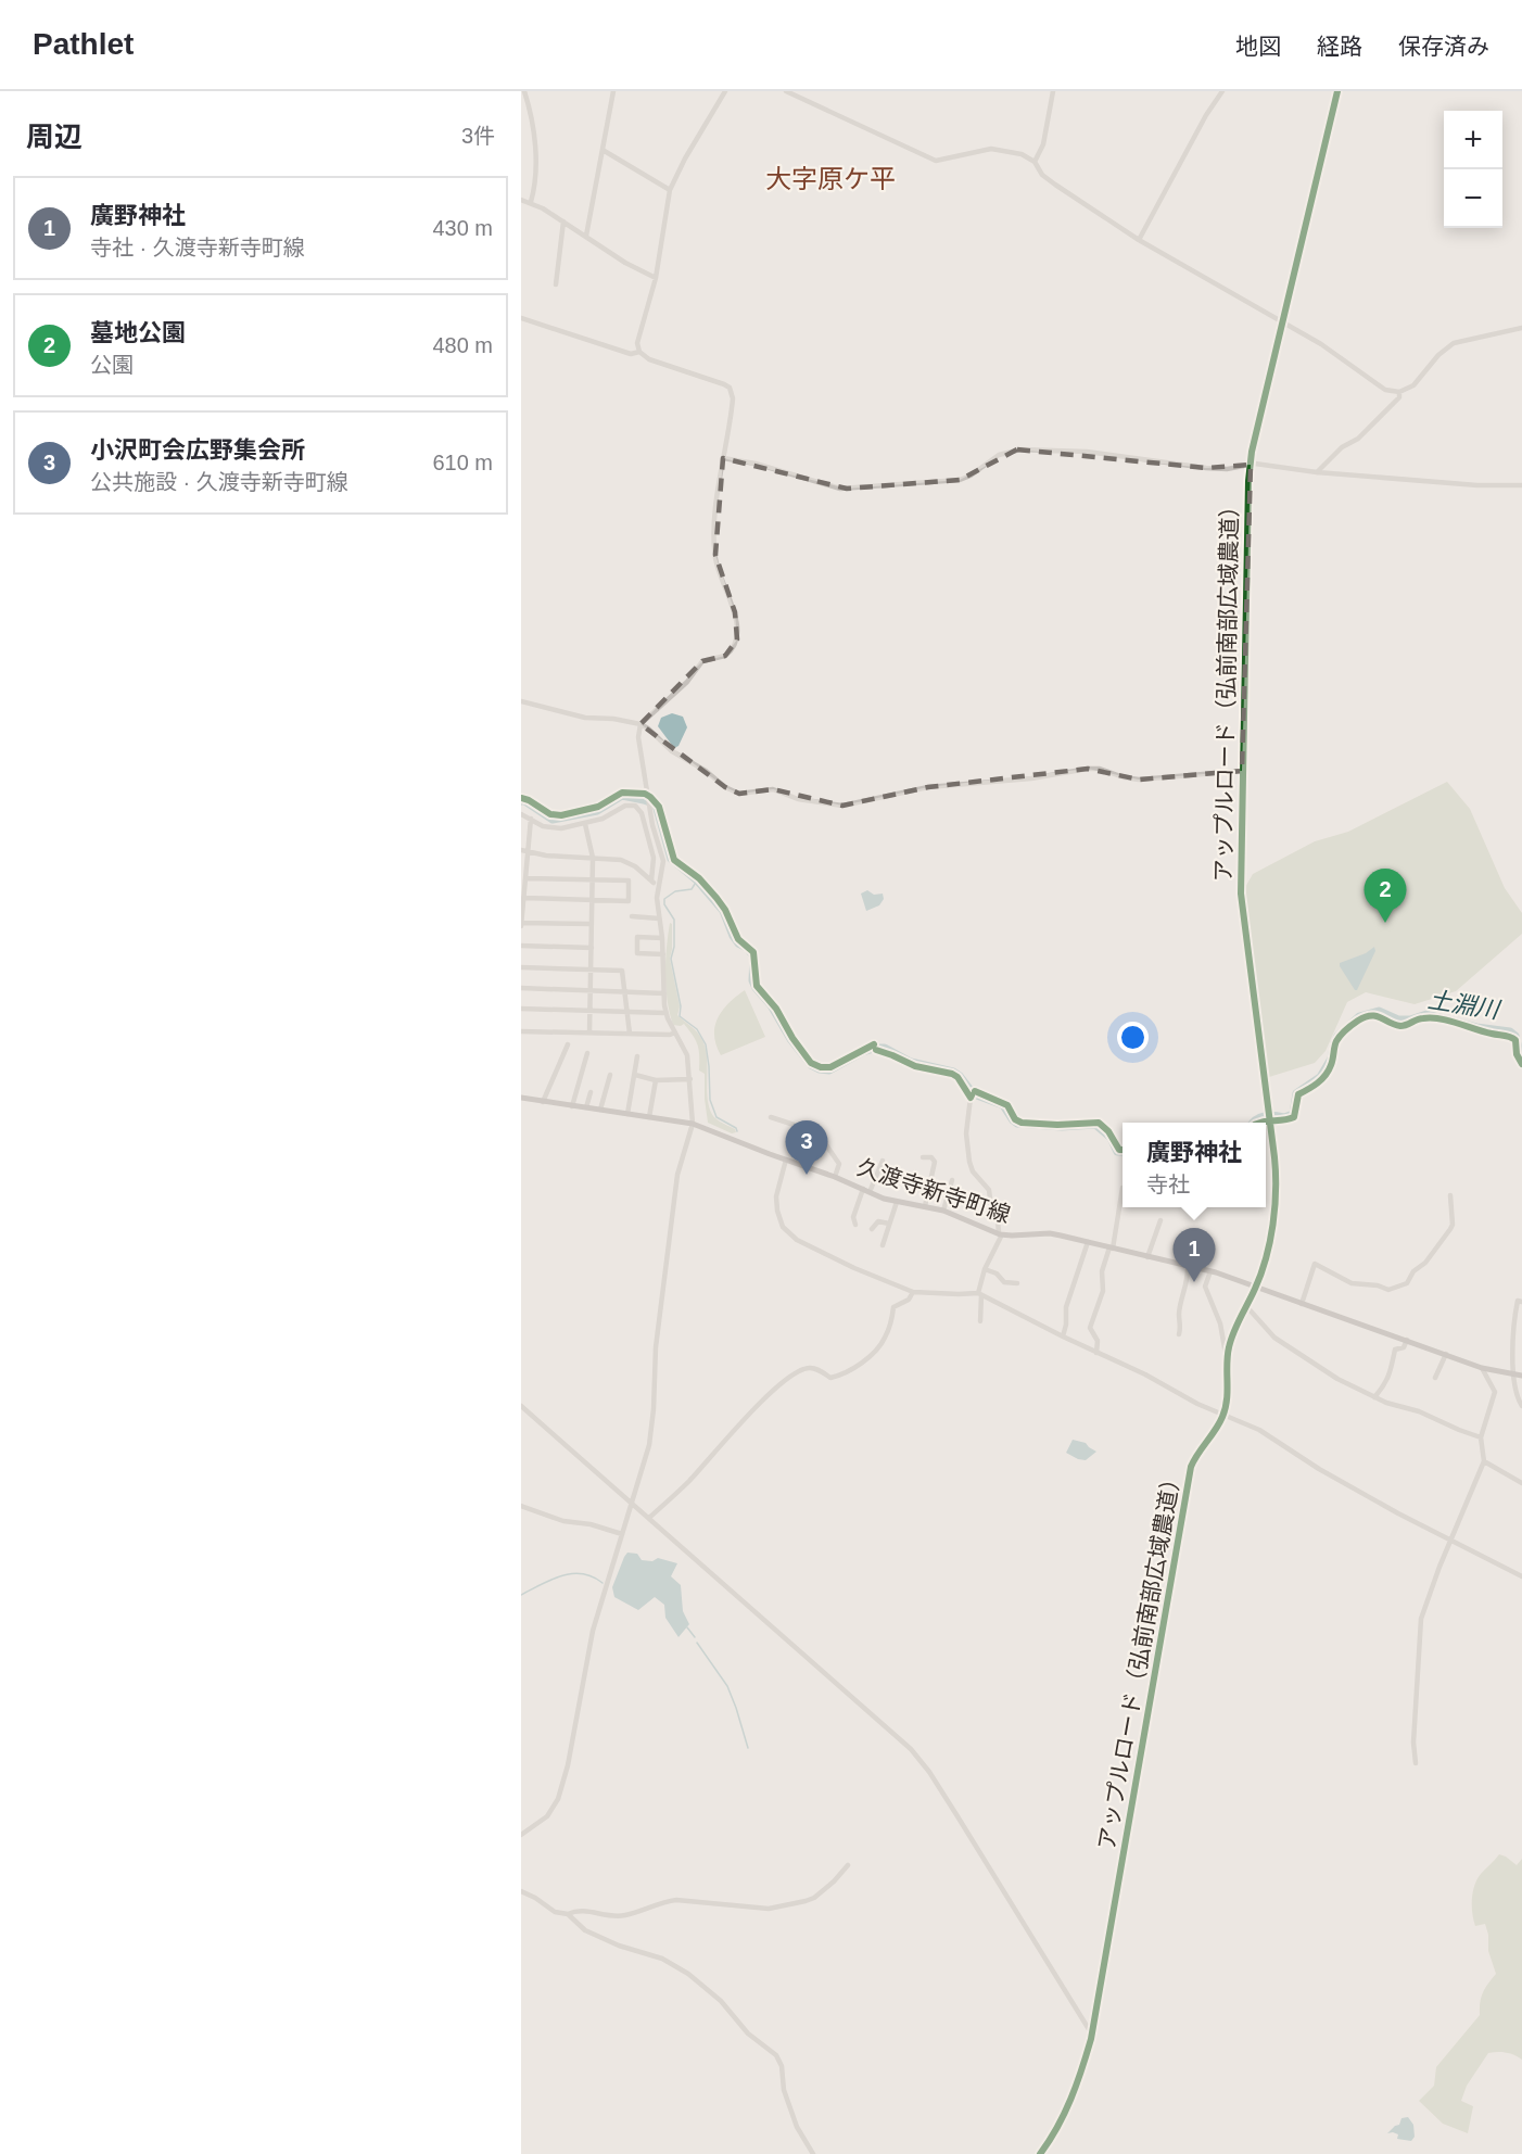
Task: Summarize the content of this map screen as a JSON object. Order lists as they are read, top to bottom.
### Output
{
  "streets": {
    "main road": ["久渡寺新寺町線"],
    "street": ["アップルロード（弘前南部広域農道）"]
  },
  "crossings": [
    ["アップルロード（弘前南部広域農道）", "久渡寺新寺町線"]
  ],
  "districts": ["大字原ケ平"],
  "water": ["土淵川"],
  "page": {
    "header": "Pathlet",
    "nav": ["地図", "経路", "保存済み"],
    "heading": ["周辺", "3件"],
    "map_buttons": ["+", "−"],
    "list": [
      {
        "mark": "1",
        "name": "廣野神社",
        "note": "寺社 · 久渡寺新寺町線",
        "value": "430 m"
      },
      {
        "mark": "2",
        "name": "墓地公園",
        "note": "公園",
        "value": "480 m"
      },
      {
        "mark": "3",
        "name": "小沢町会広野集会所",
        "note": "公共施設 · 久渡寺新寺町線",
        "value": "610 m"
      }
    ],
    "pins": ["2", "3", "1"],
    "popup": ["廣野神社", "寺社"]
  }
}
